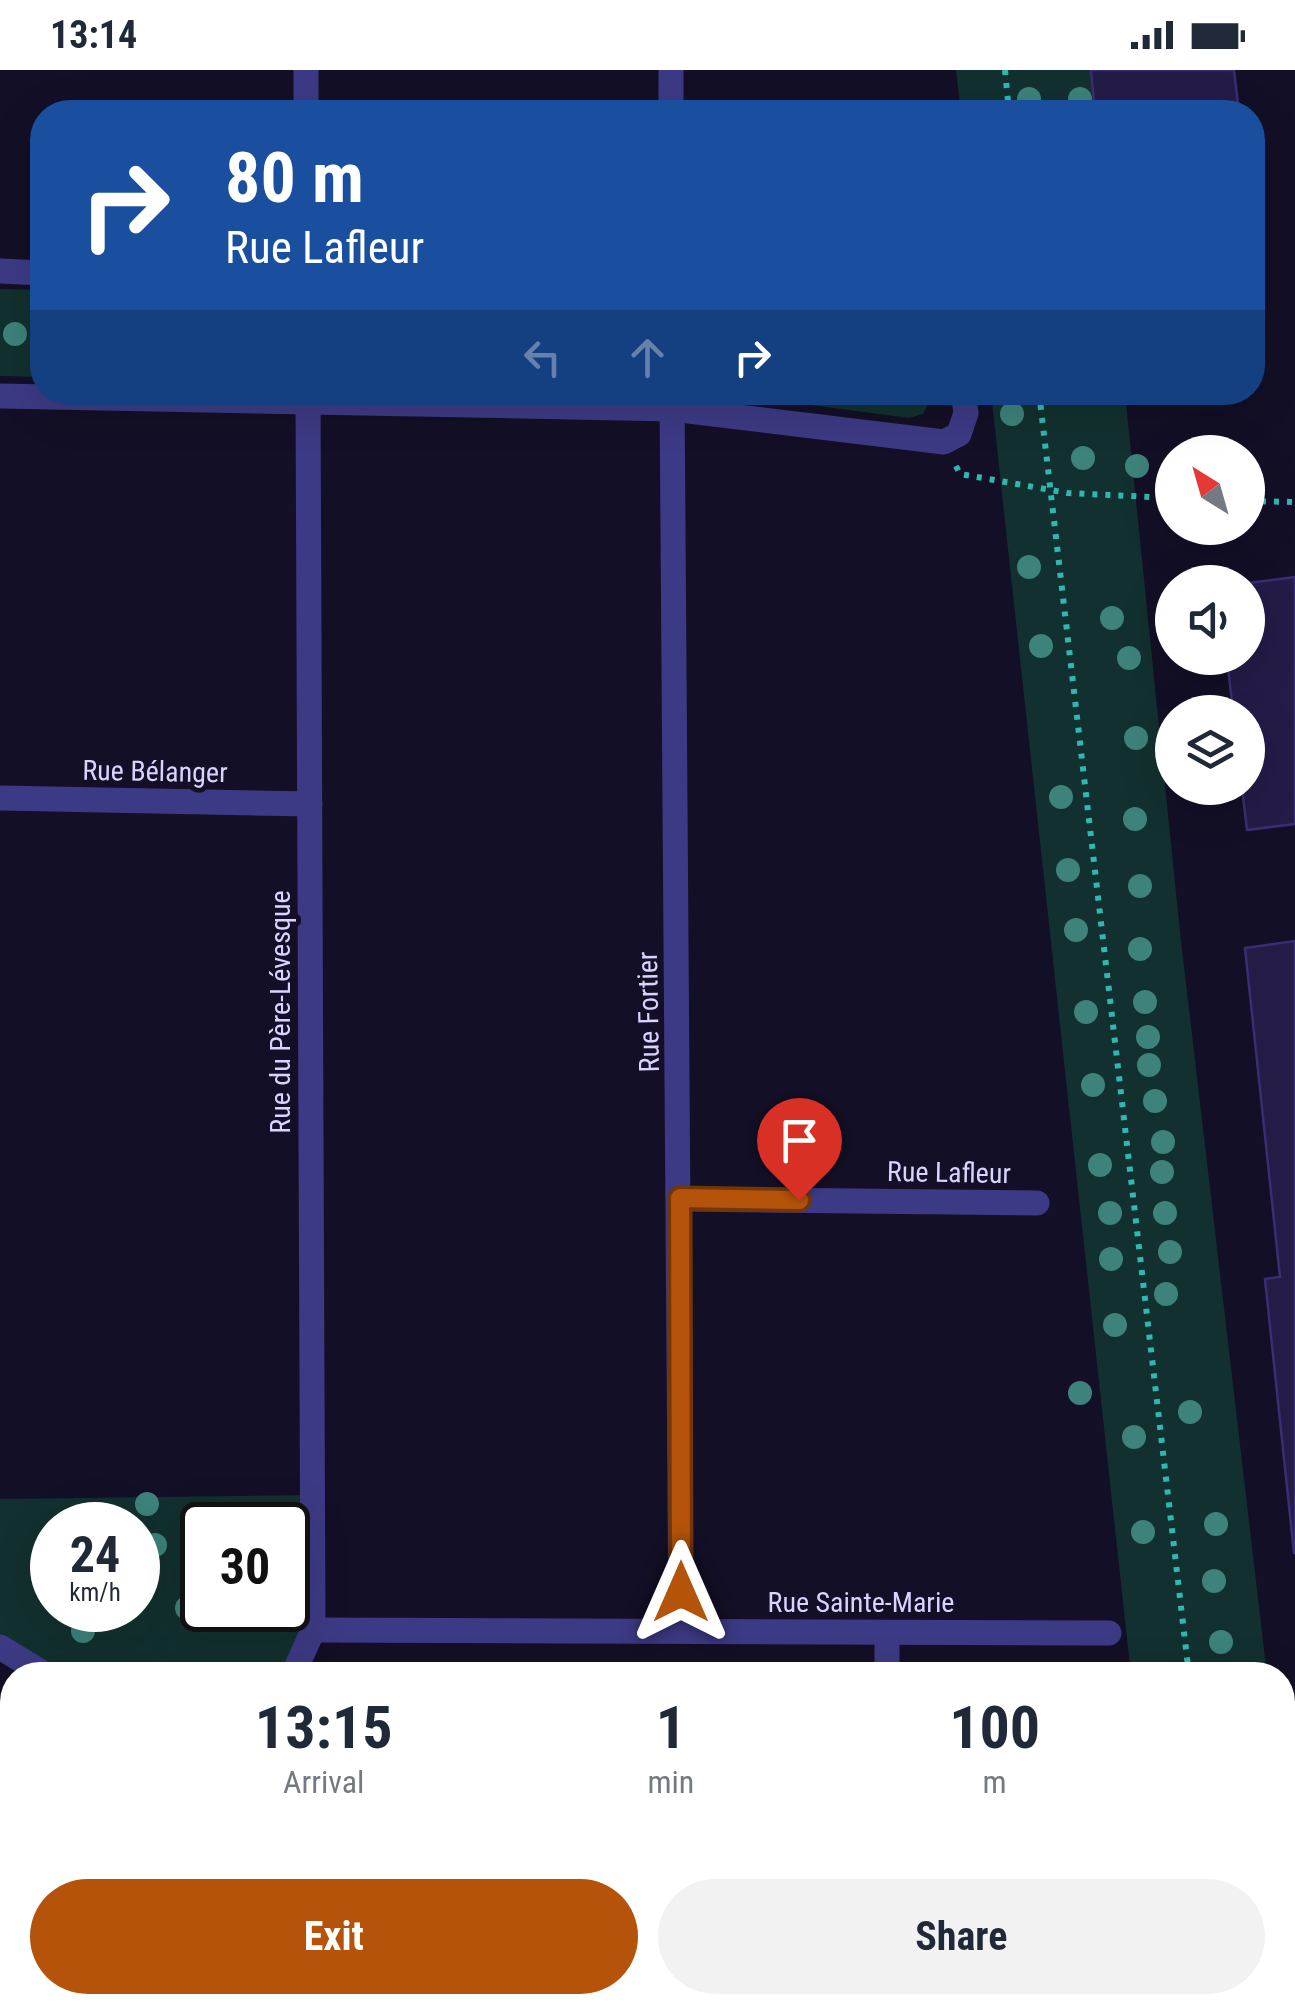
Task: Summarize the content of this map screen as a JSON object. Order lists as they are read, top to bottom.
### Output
{
  "streets": {
    "street": [
      "Rue Bélanger",
      "Rue du Père-Lévesque",
      "Rue Fortier",
      "Rue Lafleur",
      "Rue Sainte-Marie"
    ]
  },
  "crossings": [
    ["Rue Bélanger", "Rue du Père-Lévesque"],
    ["Rue du Père-Lévesque", "Rue Sainte-Marie"],
    ["Rue Fortier", "Rue Lafleur"],
    ["Rue Fortier", "Rue Sainte-Marie"]
  ],
  "north": "top left",
  "page": {
    "status": "13:14",
    "turn": ["80 m", "Rue Lafleur"],
    "speed": "24 km/h",
    "limit": "30",
    "eta": [
      "13:15",
      "Arrival",
      "1",
      "min",
      "100",
      "m"
    ],
    "buttons": ["Exit", "Share"]
  }
}
